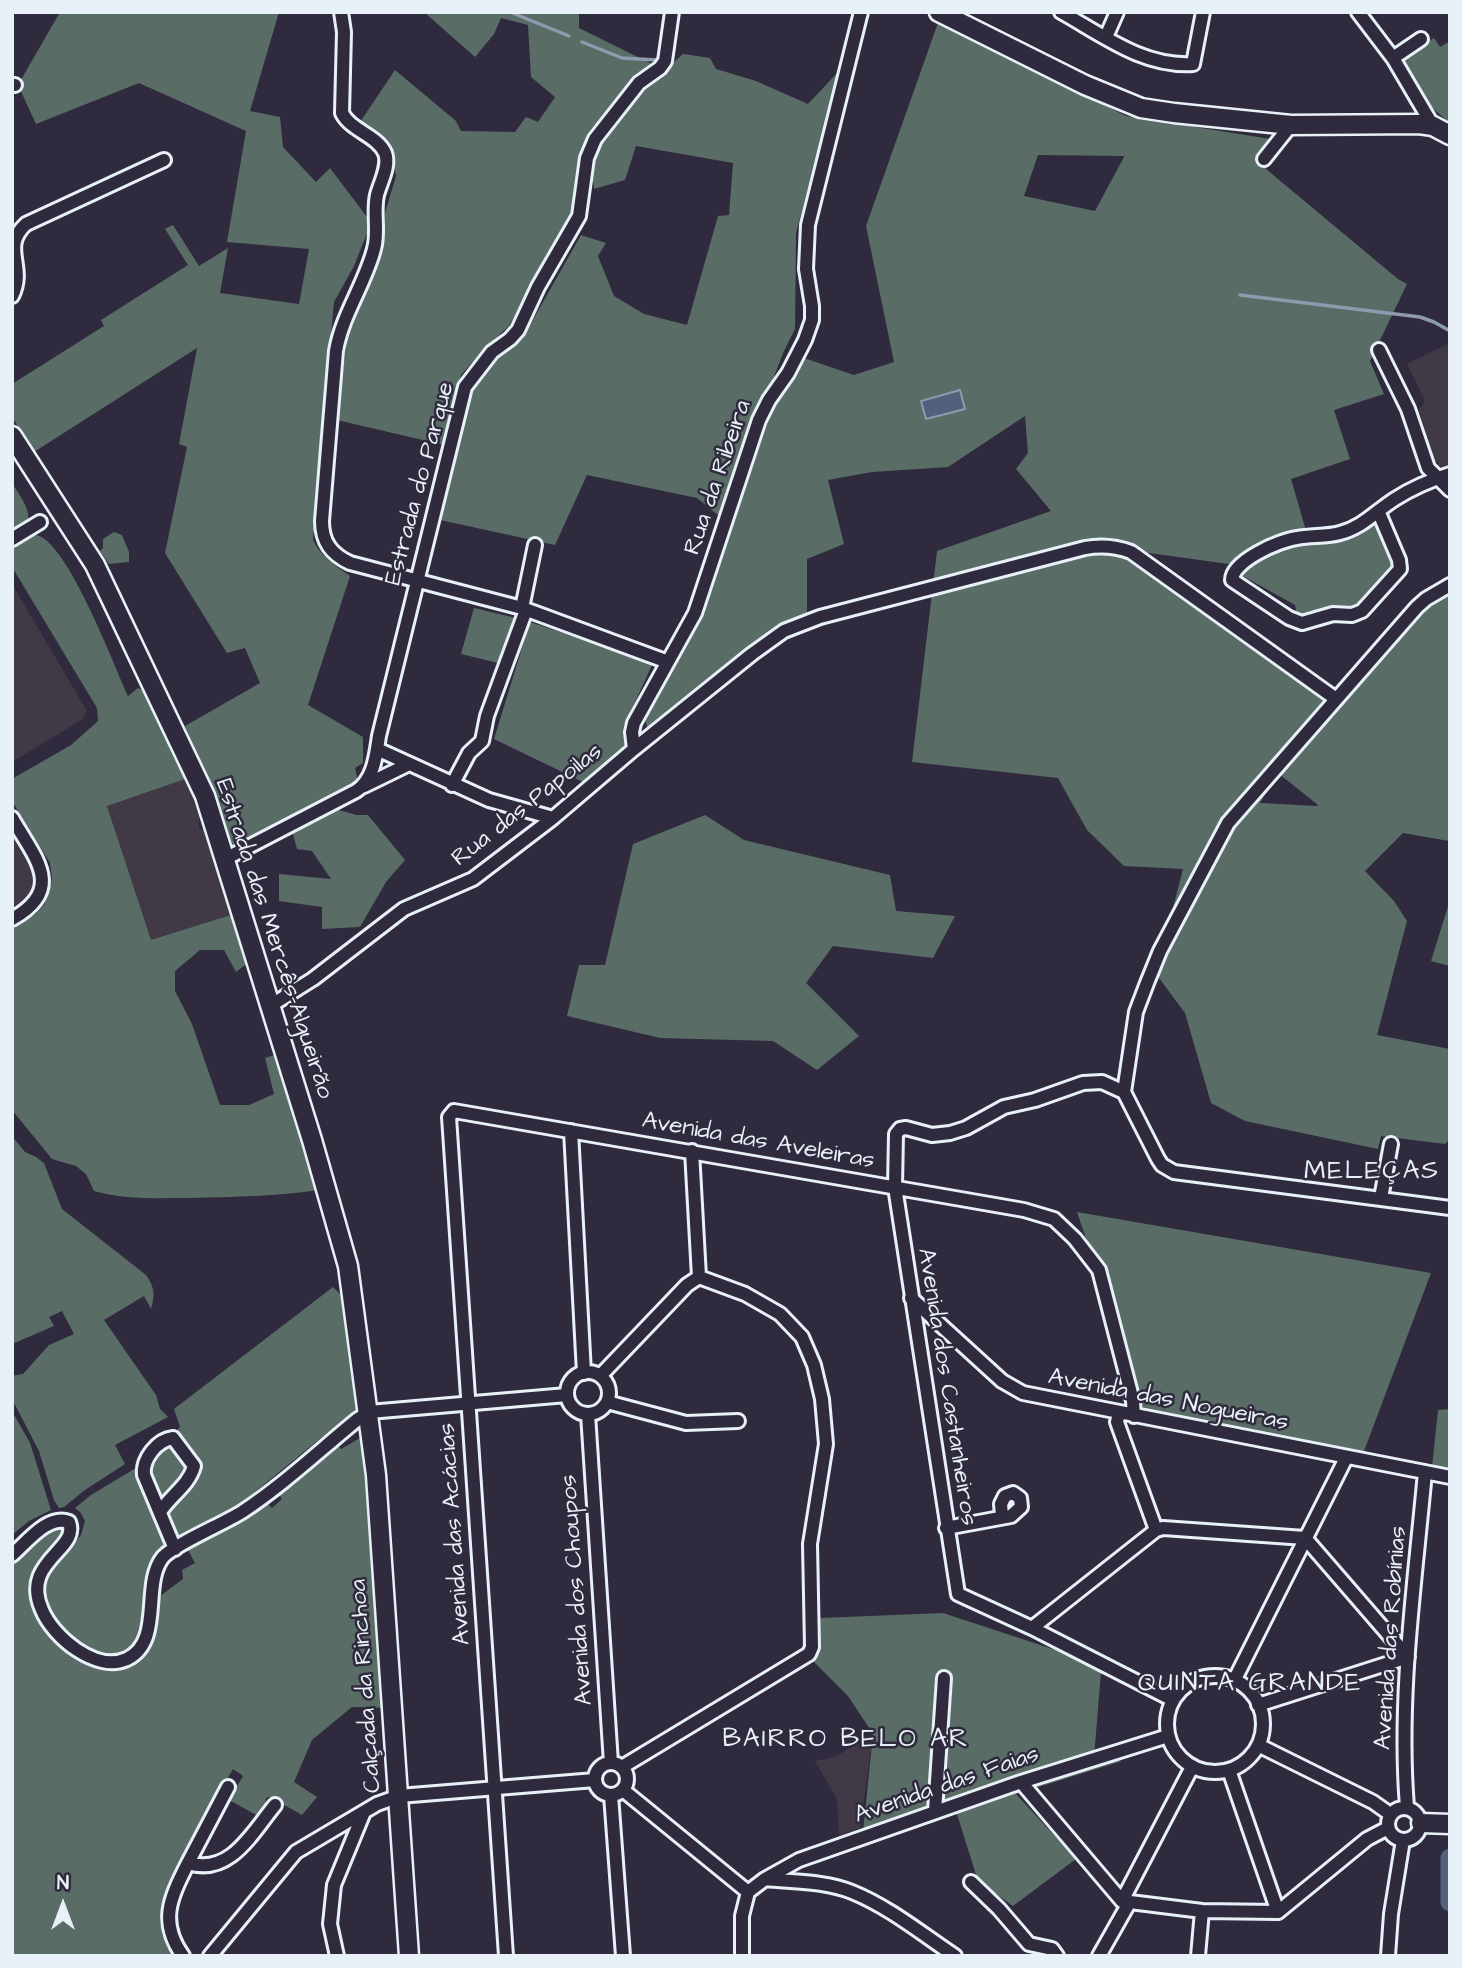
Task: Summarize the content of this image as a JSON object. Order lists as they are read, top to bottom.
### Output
{
  "streets": {
    "street": [
      "Rua da Ribeira",
      "Estrada do Parque",
      "Rua das Papoilas",
      "Estrada das Mercês-Algueirão",
      "Avenida das Aveleiras",
      "Avenida dos Castanheiros",
      "Avenida das Nogueiras",
      "Avenida das Acácias",
      "Avenida dos Choupos",
      "Avenida das Robínias",
      "Calçada da Rinchoa",
      "Avenida das Faias"
    ]
  },
  "crossings": [
    ["Rua da Ribeira", "Rua das Papoilas"],
    ["Rua das Papoilas", "Estrada das Mercês-Algueirão"],
    ["Estrada das Mercês-Algueirão", "Calçada da Rinchoa"],
    ["Avenida das Aveleiras", "Avenida dos Castanheiros"],
    ["Avenida das Aveleiras", "Avenida das Nogueiras"],
    ["Avenida das Aveleiras", "Avenida das Acácias"],
    ["Avenida dos Castanheiros", "Avenida das Nogueiras"],
    ["Avenida das Nogueiras", "Avenida das Robínias"]
  ],
  "districts": ["MELEÇAS", "QUINTA GRANDE", "BAIRRO BELO AR"],
  "north": "top"
}
